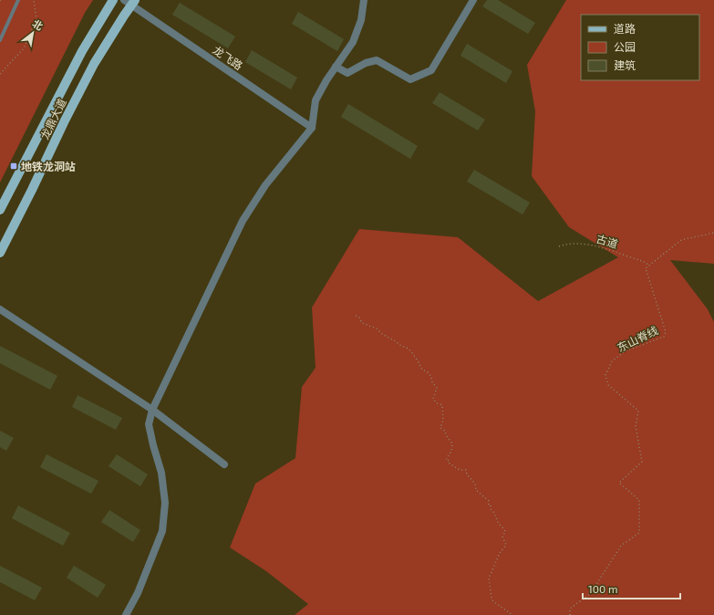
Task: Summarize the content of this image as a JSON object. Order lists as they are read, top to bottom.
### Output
{
  "streets": {
    "main road": ["龙鼎大道"],
    "street": ["龙飞路"],
    "path": ["古道", "东山脊线"]
  },
  "crossings": [
    ["龙飞路", "龙鼎大道"],
    ["古道", "东山脊线"]
  ],
  "places": {
    "transit": ["地铁龙洞站"]
  },
  "legend": ["道路", "公园", "建筑"],
  "scale_bar": "100 m",
  "north": "top right"
}
